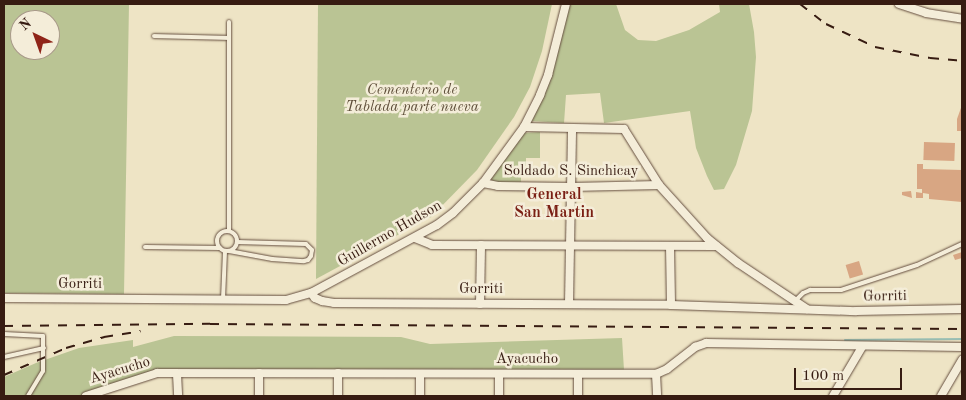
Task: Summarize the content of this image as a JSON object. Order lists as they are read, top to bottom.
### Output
{
  "streets": {
    "street": [
      "Soldado S. Sinchicay",
      "Guillermo Hudson",
      "Gorriti",
      "Ayacucho"
    ]
  },
  "crossings": [
    ["Soldado S. Sinchicay", "Guillermo Hudson"],
    ["Guillermo Hudson", "Gorriti"]
  ],
  "districts": ["General San Martin"],
  "parks": ["Cementerio de Tablada parte nueva"],
  "scale_bar": "100 m",
  "north": "top left"
}
